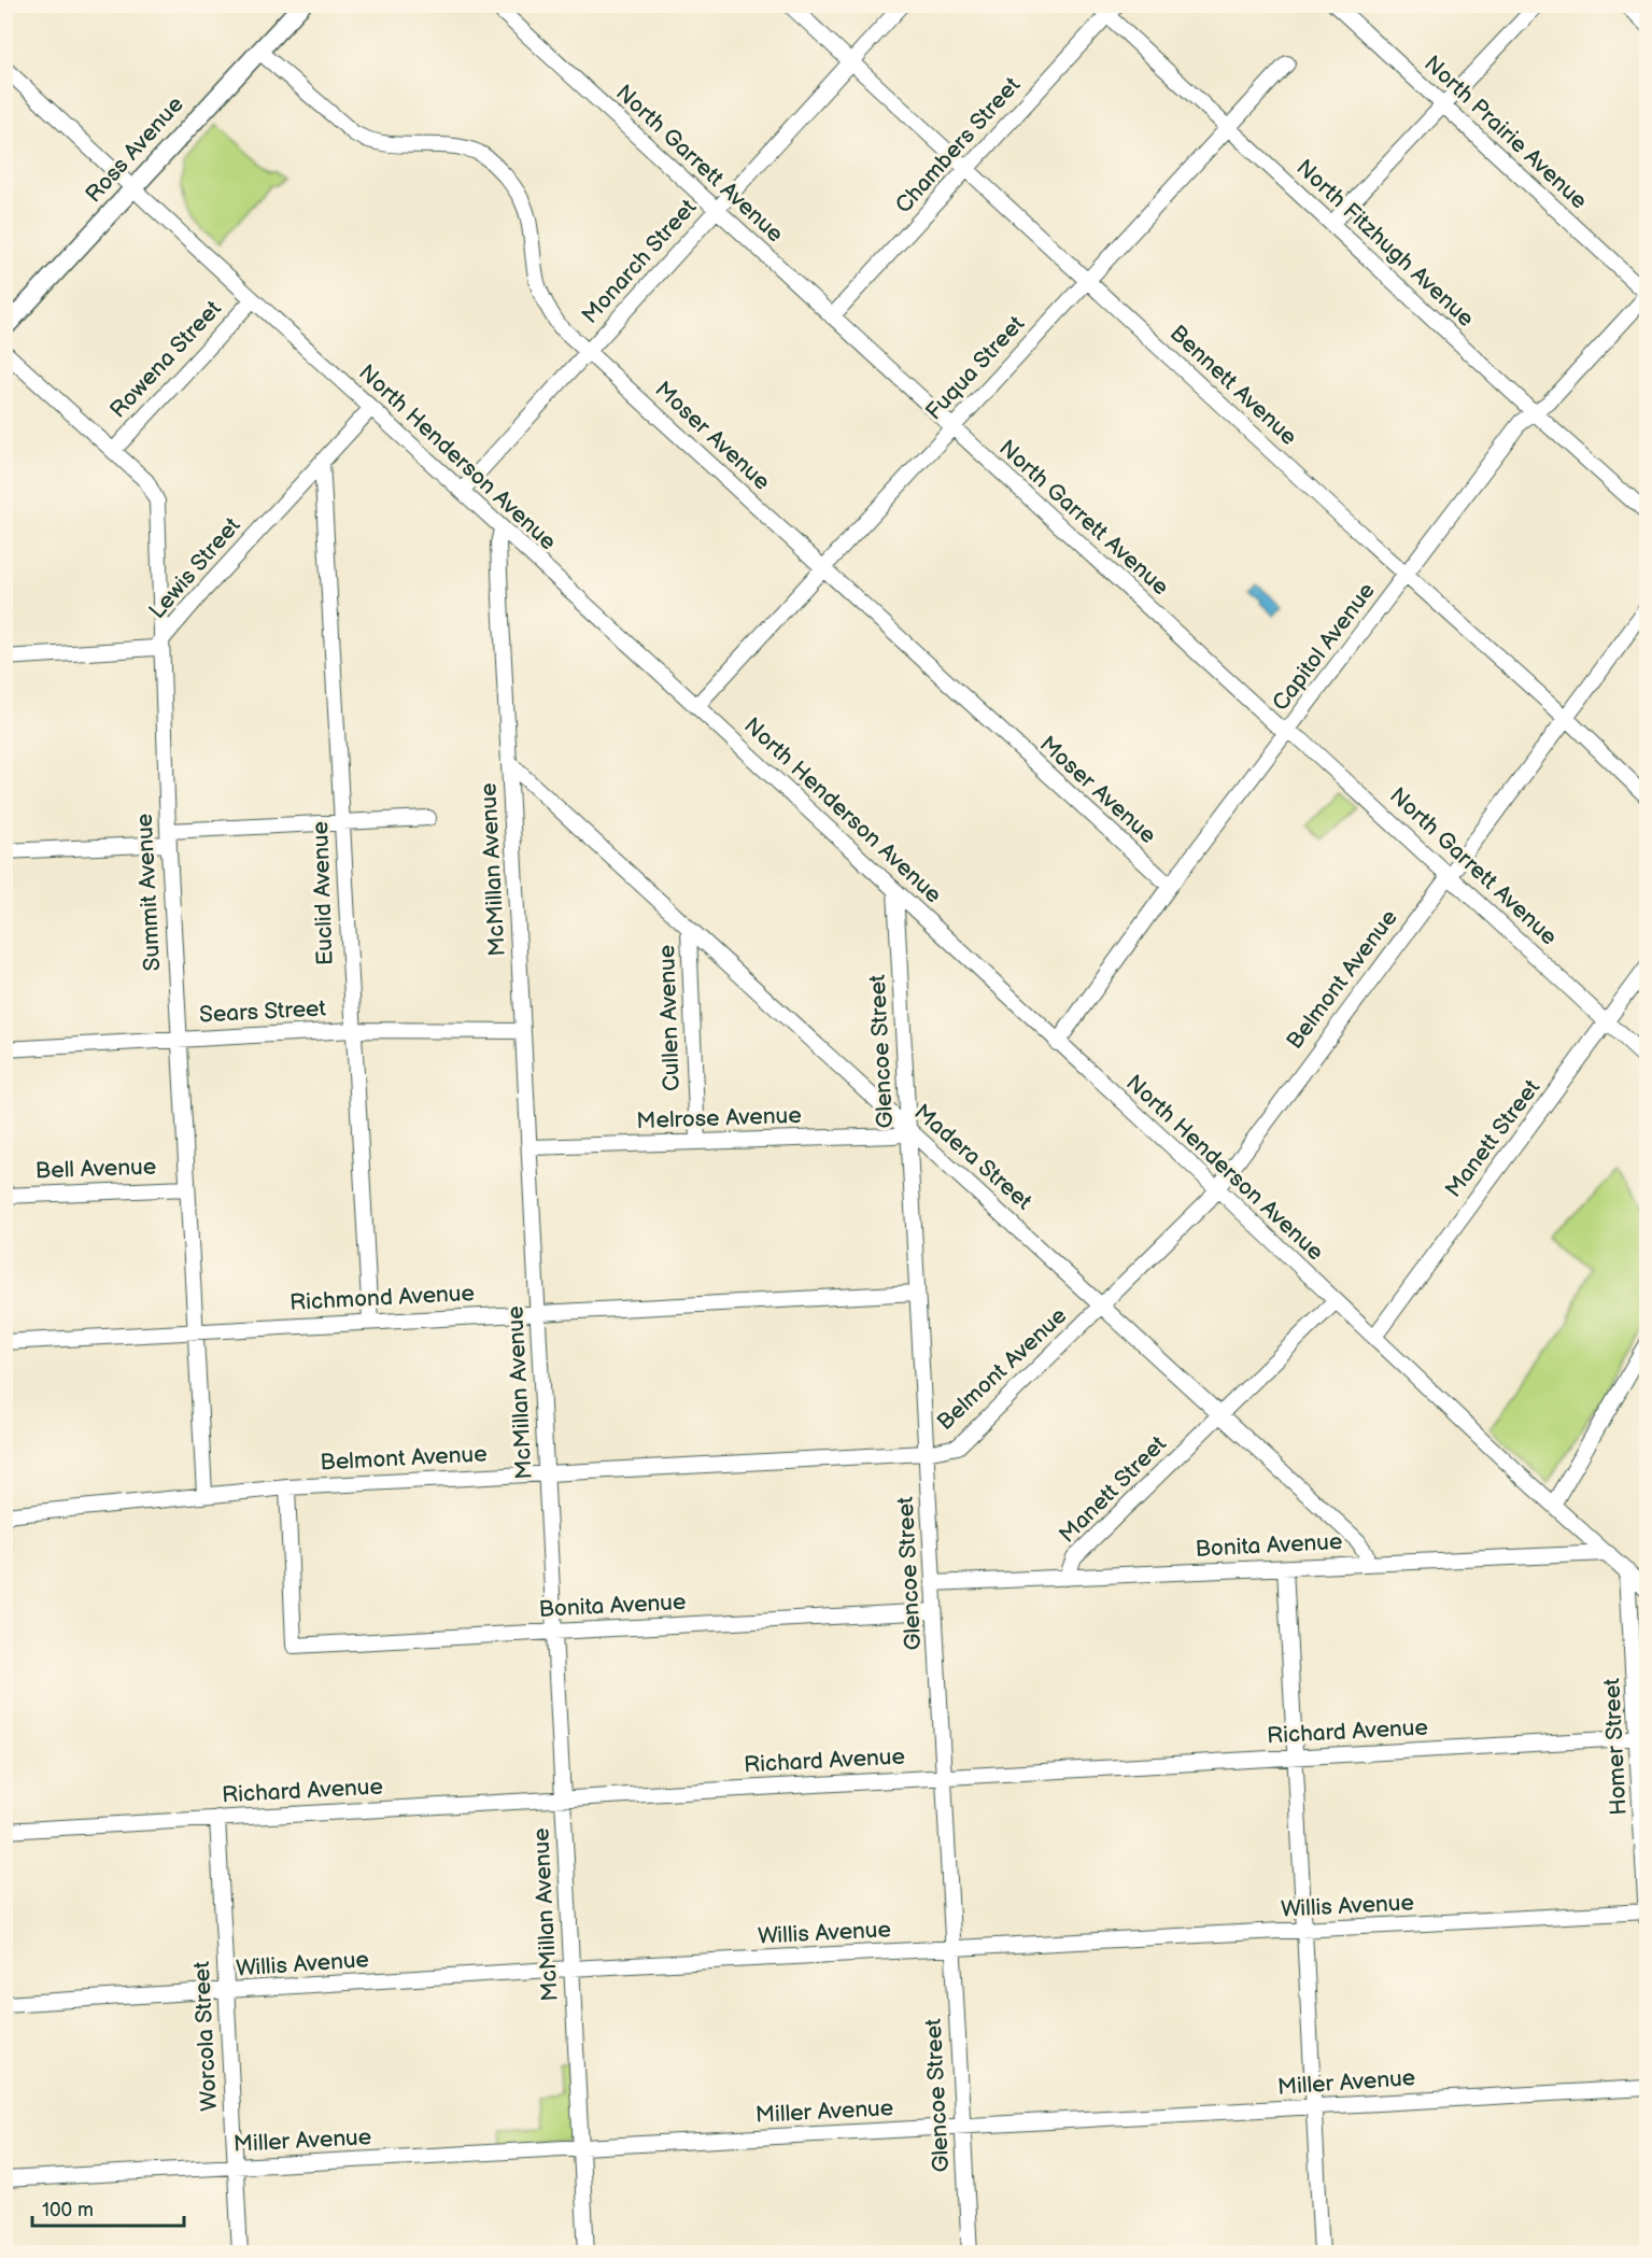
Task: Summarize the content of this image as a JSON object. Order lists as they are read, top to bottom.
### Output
{
  "streets": {
    "main road": ["Ross Avenue"],
    "street": [
      "North Prairie Avenue",
      "Chambers Street",
      "North Garrett Avenue",
      "North Fitzhugh Avenue",
      "Monarch Street",
      "Rowena Street",
      "Fuqua Street",
      "Bennett Avenue",
      "Moser Avenue",
      "North Henderson Avenue",
      "Lewis Street",
      "Capitol Avenue",
      "McMillan Avenue",
      "Summit Avenue",
      "Euclid Avenue",
      "Belmont Avenue",
      "Sears Street",
      "Cullen Avenue",
      "Glencoe Street",
      "Melrose Avenue",
      "Manett Street",
      "Madera Street",
      "Bell Avenue",
      "Richmond Avenue",
      "Bonita Avenue",
      "Richard Avenue",
      "Homer Street",
      "Willis Avenue",
      "Worcola Street",
      "Miller Avenue"
    ]
  },
  "crossings": [
    ["North Prairie Avenue", "Capitol Avenue"],
    ["Chambers Street", "North Garrett Avenue"],
    ["Chambers Street", "North Fitzhugh Avenue"],
    ["Chambers Street", "Bennett Avenue"],
    ["Ross Avenue", "Moser Avenue"],
    ["Ross Avenue", "North Henderson Avenue"],
    ["North Garrett Avenue", "Monarch Street"],
    ["North Garrett Avenue", "Fuqua Street"],
    ["North Garrett Avenue", "Capitol Avenue"],
    ["North Garrett Avenue", "Belmont Avenue"],
    ["North Garrett Avenue", "Manett Street"],
    ["North Fitzhugh Avenue", "Fuqua Street"],
    ["North Fitzhugh Avenue", "Capitol Avenue"],
    ["Monarch Street", "Bennett Avenue"],
    ["Monarch Street", "Moser Avenue"],
    ["Monarch Street", "North Henderson Avenue"],
    ["Rowena Street", "North Henderson Avenue"],
    ["Rowena Street", "Summit Avenue"],
    ["Fuqua Street", "Bennett Avenue"],
    ["Fuqua Street", "Moser Avenue"],
    ["Fuqua Street", "North Henderson Avenue"],
    ["Bennett Avenue", "Capitol Avenue"],
    ["Bennett Avenue", "Belmont Avenue"],
    ["Moser Avenue", "Capitol Avenue"],
    ["North Henderson Avenue", "Lewis Street"],
    ["North Henderson Avenue", "Capitol Avenue"],
    ["North Henderson Avenue", "McMillan Avenue"],
    ["North Henderson Avenue", "Belmont Avenue"],
    ["North Henderson Avenue", "Glencoe Street"],
    ["North Henderson Avenue", "Manett Street"],
    ["North Henderson Avenue", "Bonita Avenue"],
    ["North Henderson Avenue", "Homer Street"],
    ["Lewis Street", "Summit Avenue"],
    ["Lewis Street", "Euclid Avenue"],
    ["McMillan Avenue", "Belmont Avenue"],
    ["McMillan Avenue", "Sears Street"],
    ["McMillan Avenue", "Melrose Avenue"],
    ["McMillan Avenue", "Madera Street"],
    ["McMillan Avenue", "Richmond Avenue"],
    ["McMillan Avenue", "Bonita Avenue"],
    ["McMillan Avenue", "Richard Avenue"],
    ["McMillan Avenue", "Willis Avenue"],
    ["McMillan Avenue", "Miller Avenue"],
    ["Summit Avenue", "Belmont Avenue"],
    ["Summit Avenue", "Sears Street"],
    ["Summit Avenue", "Bell Avenue"],
    ["Summit Avenue", "Richmond Avenue"],
    ["Euclid Avenue", "Sears Street"],
    ["Euclid Avenue", "Richmond Avenue"],
    ["Belmont Avenue", "Glencoe Street"],
    ["Belmont Avenue", "Madera Street"],
    ["Belmont Avenue", "Bonita Avenue"],
    ["Cullen Avenue", "Melrose Avenue"],
    ["Cullen Avenue", "Madera Street"],
    ["Glencoe Street", "Melrose Avenue"],
    ["Glencoe Street", "Madera Street"],
    ["Glencoe Street", "Richmond Avenue"],
    ["Glencoe Street", "Bonita Avenue"],
    ["Glencoe Street", "Richard Avenue"],
    ["Glencoe Street", "Willis Avenue"],
    ["Glencoe Street", "Miller Avenue"],
    ["Melrose Avenue", "Madera Street"],
    ["Manett Street", "Madera Street"],
    ["Manett Street", "Bonita Avenue"],
    ["Madera Street", "Bonita Avenue"],
    ["Richard Avenue", "Homer Street"],
    ["Richard Avenue", "Worcola Street"],
    ["Homer Street", "Willis Avenue"],
    ["Willis Avenue", "Worcola Street"],
    ["Worcola Street", "Miller Avenue"]
  ],
  "scale_bar": "100 m"
}
